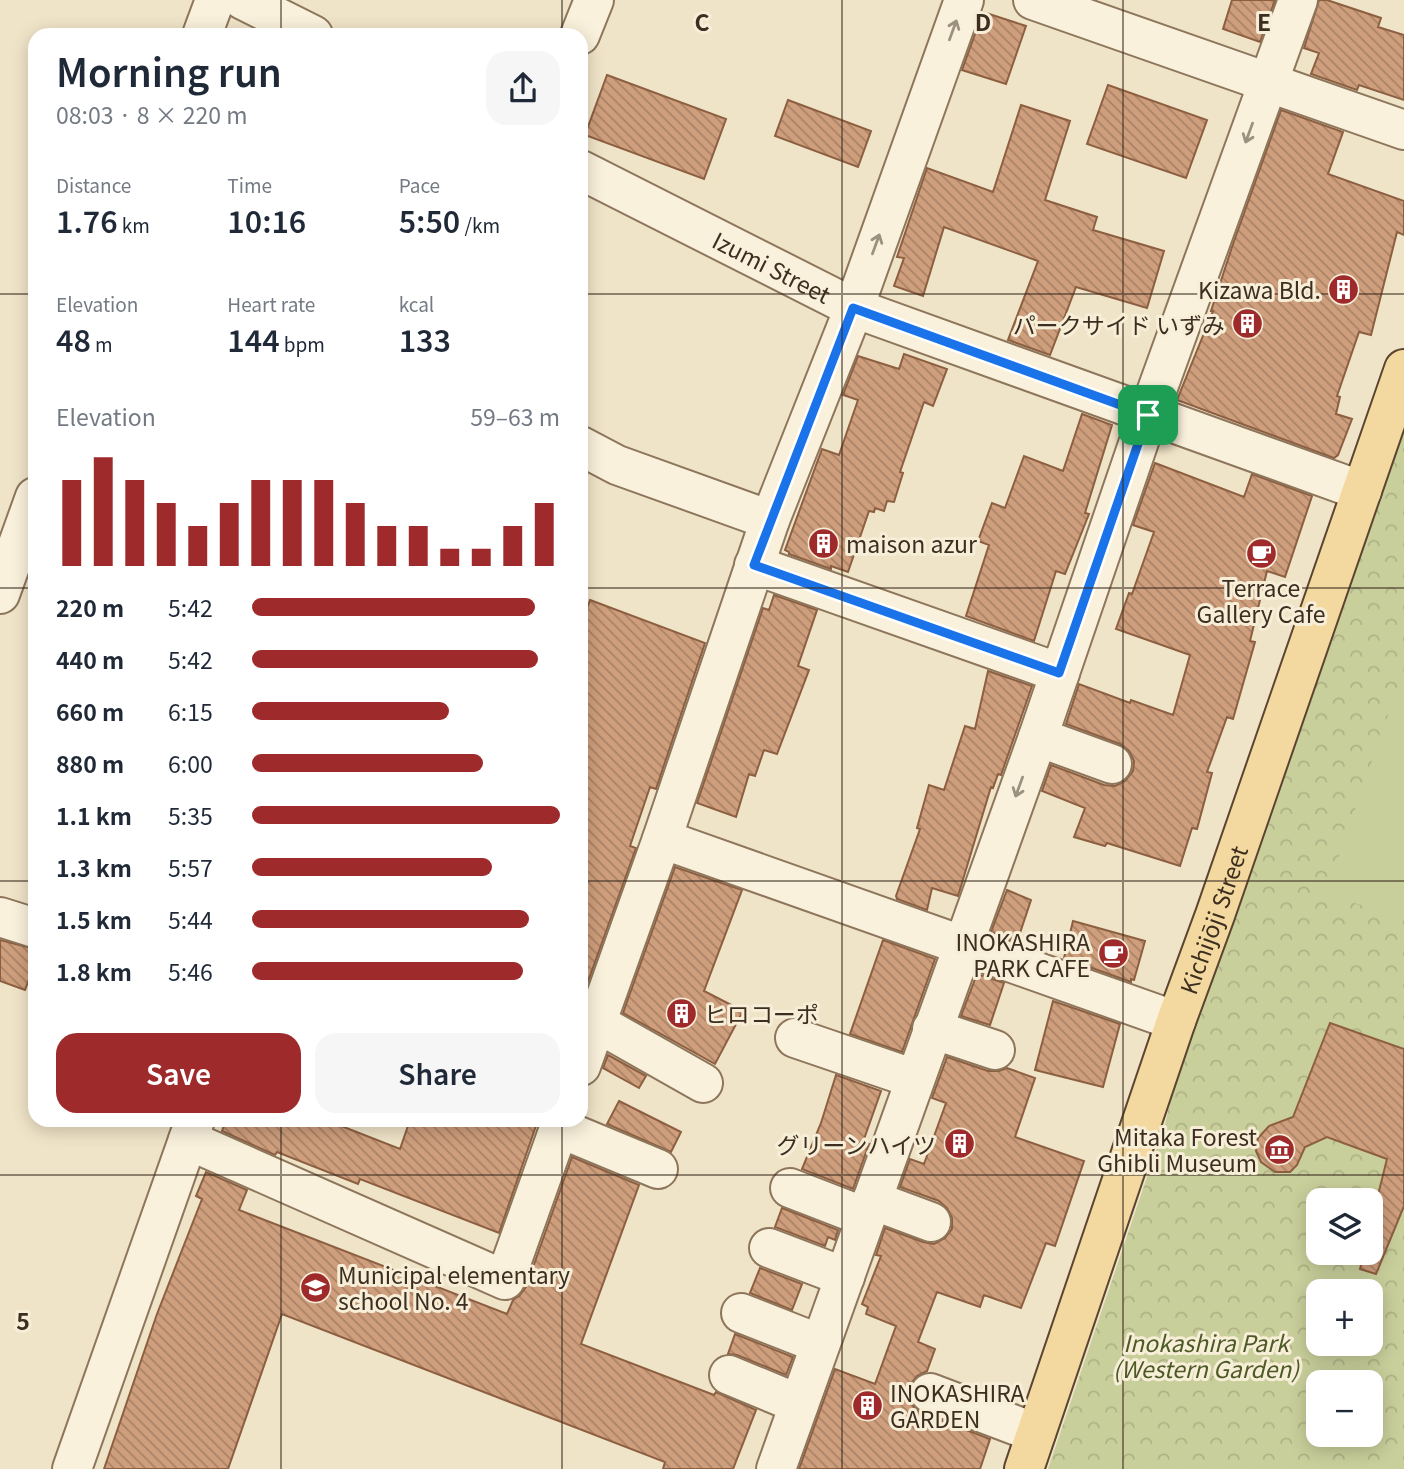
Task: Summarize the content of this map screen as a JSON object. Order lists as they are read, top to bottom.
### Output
{
  "streets": {
    "main road": ["Kichijōji Street"],
    "street": ["Izumi Street"]
  },
  "crossings": [
    ["Izumi Street", "Kichijōji Street"]
  ],
  "parks": ["Inokashira Park (Western Garden)"],
  "places": {
    "building": [
      "Kizawa Bld.",
      "パークサイド いずみ",
      "maison azur",
      "ヒロコーポ",
      "グリーンハイツ",
      "INOKASHIRA GARDEN"
    ],
    "cafe": ["Terrace Gallery Cafe", "INOKASHIRA PARK CAFE"],
    "museum": ["Mitaka Forest Ghibli Museum"],
    "school or university": ["Municipal elementary school No. 4"]
  },
  "page": {
    "heading": ["Morning run", "08:03 · 8 × 220 m"],
    "stats": [
      ["Distance", "1.76 km"],
      ["Time", "10:16"],
      ["Pace", "5:50 /km"],
      ["Elevation", "48 m"],
      ["Heart rate", "144 bpm"],
      ["kcal", "133"]
    ],
    "chart": ["Elevation", "59–63 m"],
    "list": [
      {
        "name": "220 m",
        "note": "5:42"
      },
      {
        "name": "440 m",
        "note": "5:42"
      },
      {
        "name": "660 m",
        "note": "6:15"
      },
      {
        "name": "880 m",
        "note": "6:00"
      },
      {
        "name": "1.1 km",
        "note": "5:35"
      },
      {
        "name": "1.3 km",
        "note": "5:57"
      },
      {
        "name": "1.5 km",
        "note": "5:44"
      },
      {
        "name": "1.8 km",
        "note": "5:46"
      }
    ],
    "buttons": ["Save", "Share"],
    "map_buttons": ["+", "−"]
  },
  "grid": {
    "columns": ["C", "D", "E"],
    "rows": ["5"]
  }
}
